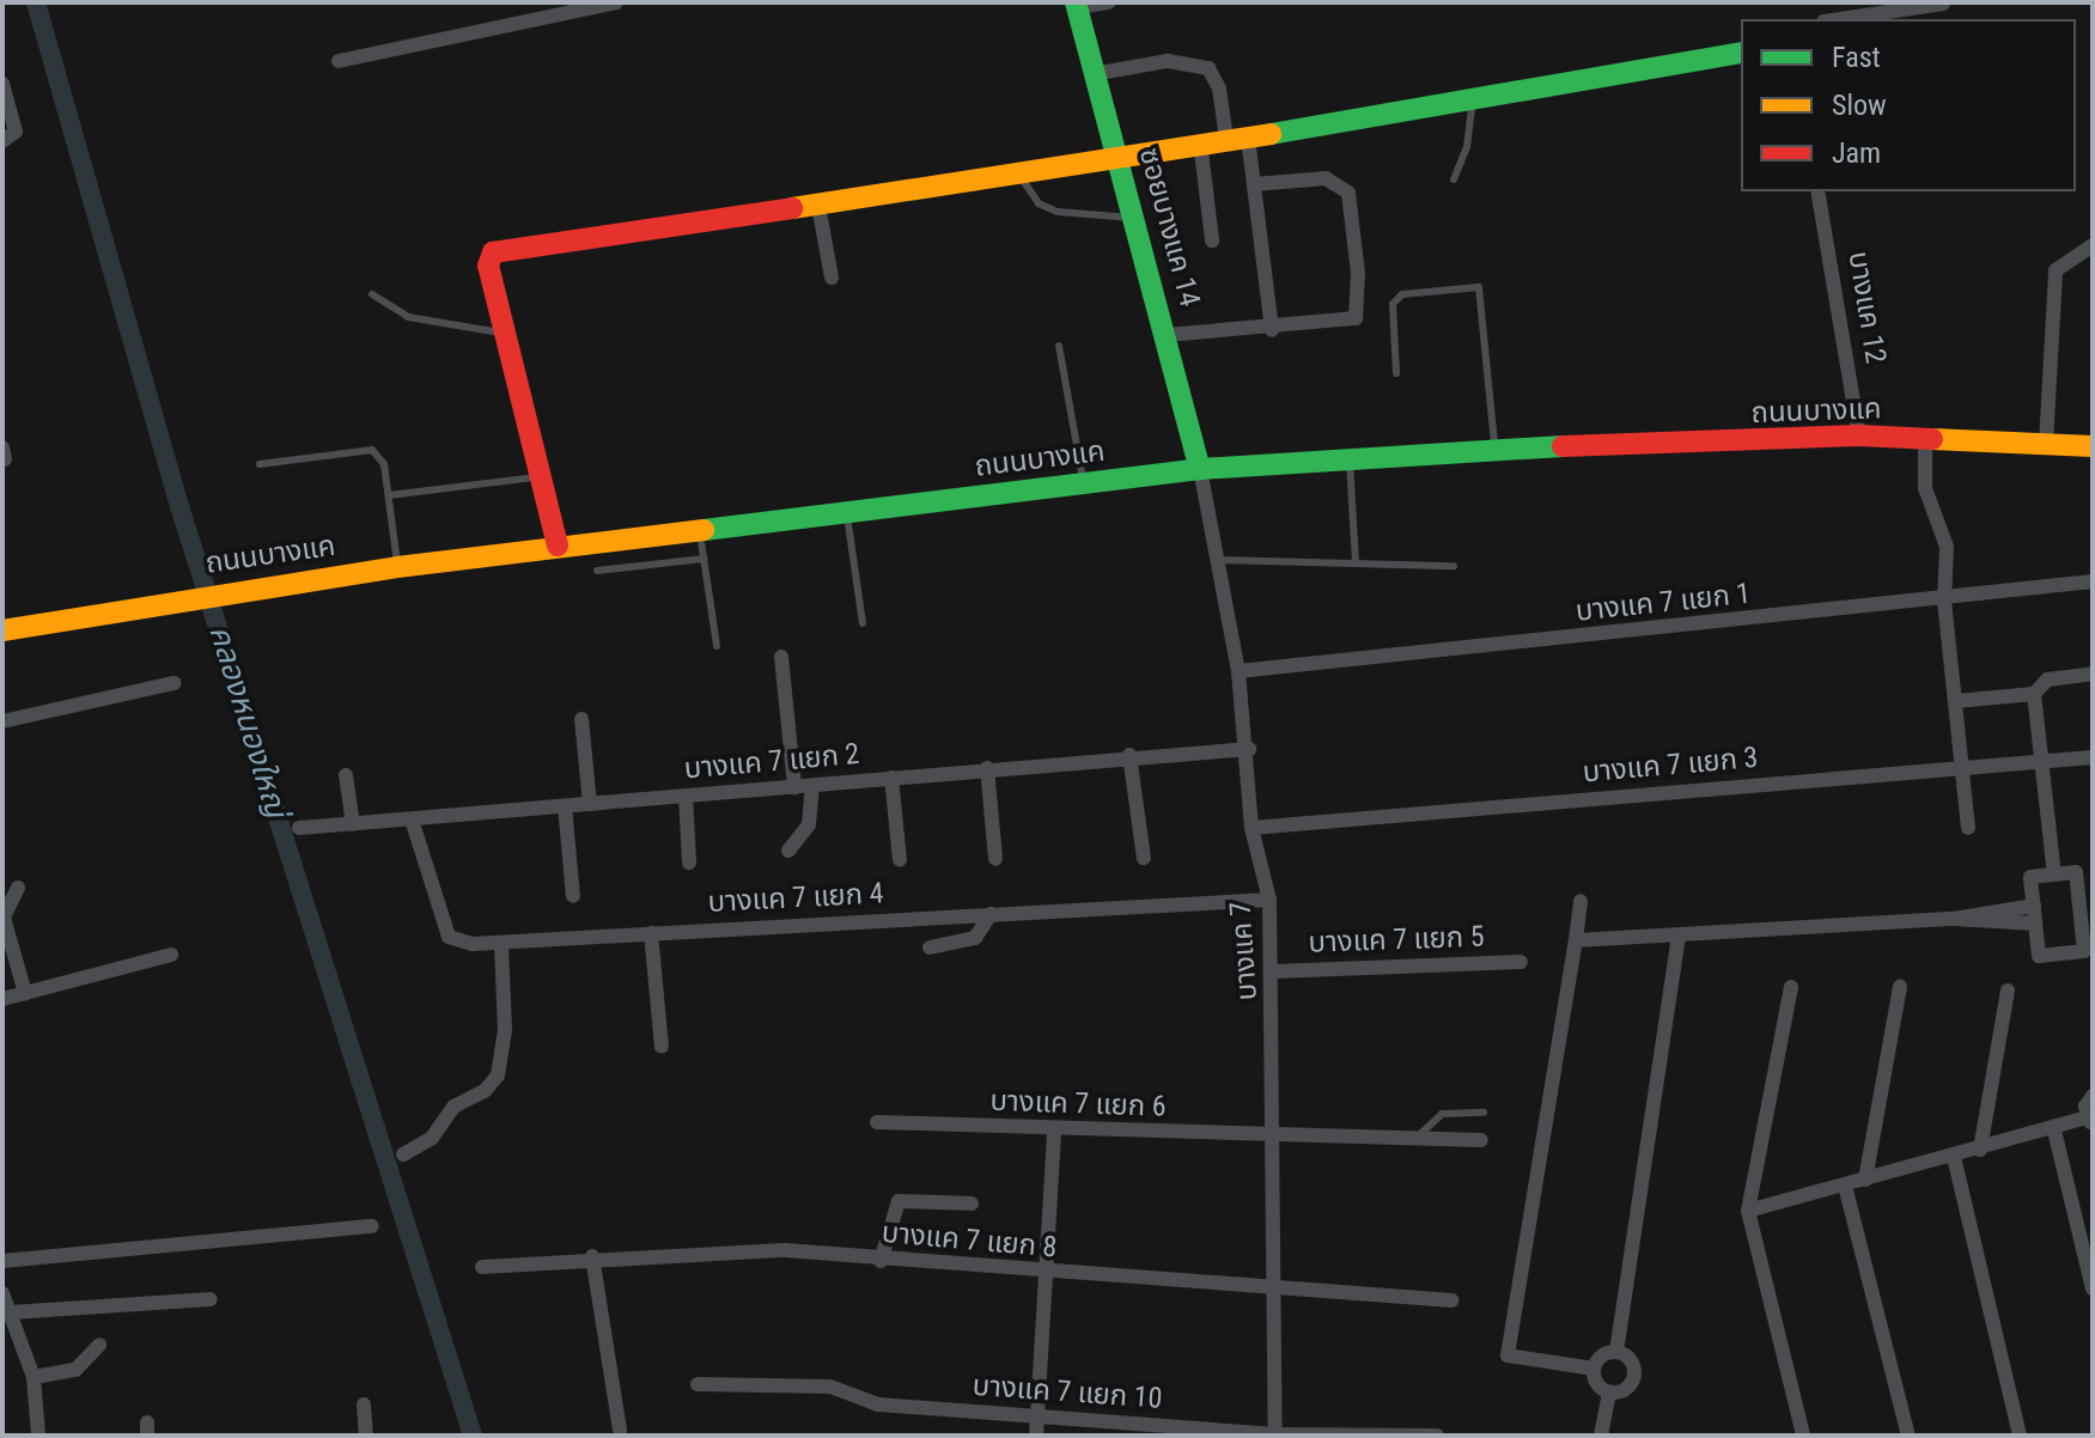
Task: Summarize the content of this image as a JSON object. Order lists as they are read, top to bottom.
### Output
{
  "streets": {
    "main road": ["ซอยบางแค 14", "ถนนบางแค"],
    "street": [
      "บางแค 12",
      "บางแค 7 แยก 1",
      "บางแค 7 แยก 2",
      "บางแค 7 แยก 3",
      "บางแค 7 แยก 4",
      "บางแค 7 แยก 5",
      "บางแค 7",
      "บางแค 7 แยก 6",
      "บางแค 7 แยก 8",
      "บางแค 7 แยก 10"
    ]
  },
  "crossings": [
    ["ซอยบางแค 14", "ถนนบางแค"],
    ["ซอยบางแค 14", "บางแค 7"],
    ["บางแค 12", "ถนนบางแค"],
    ["ถนนบางแค", "บางแค 7"],
    ["บางแค 7 แยก 1", "บางแค 7"],
    ["บางแค 7 แยก 2", "บางแค 7 แยก 4"],
    ["บางแค 7 แยก 2", "บางแค 7"],
    ["บางแค 7 แยก 3", "บางแค 7"],
    ["บางแค 7 แยก 4", "บางแค 7"],
    ["บางแค 7 แยก 5", "บางแค 7"],
    ["บางแค 7", "บางแค 7 แยก 6"],
    ["บางแค 7", "บางแค 7 แยก 8"],
    ["บางแค 7", "บางแค 7 แยก 10"]
  ],
  "water": ["คลองหนองใหญ่"],
  "legend": ["Fast", "Slow", "Jam"]
}
